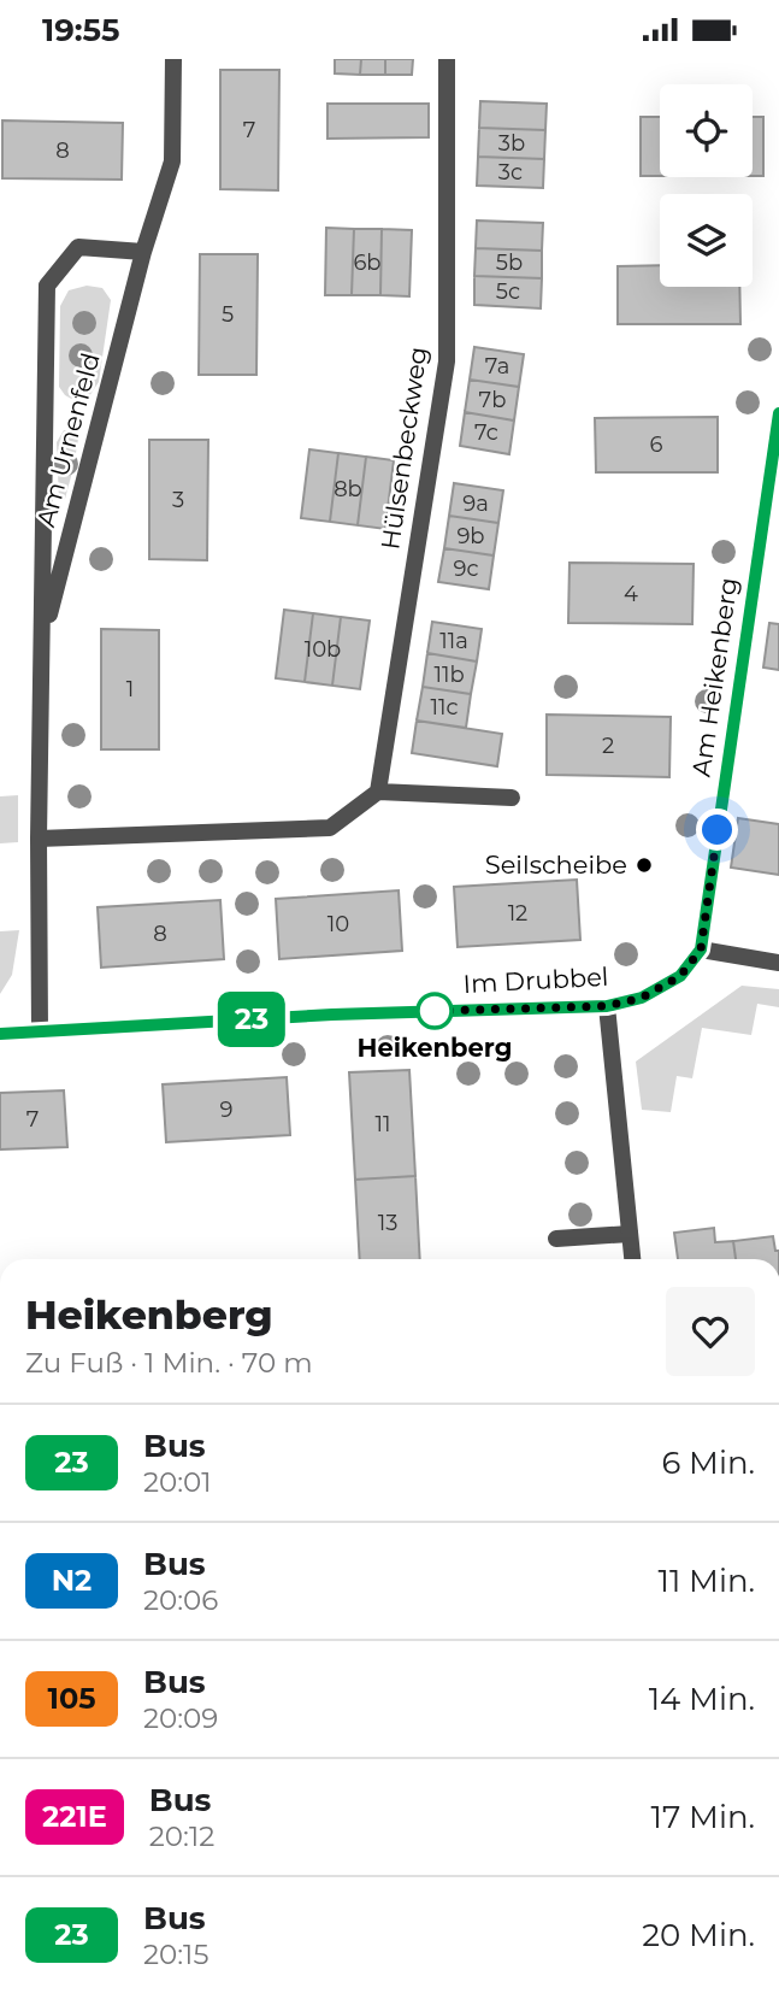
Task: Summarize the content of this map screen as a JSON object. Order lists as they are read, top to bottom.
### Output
{
  "streets": {
    "street": [
      "Am Urnenfeld",
      "Hülsenbeckweg",
      "Am Heikenberg",
      "Im Drubbel"
    ]
  },
  "crossings": [
    ["Am Urnenfeld", "Im Drubbel"],
    ["Am Heikenberg", "Im Drubbel"]
  ],
  "places": ["Seilscheibe", "Heikenberg"],
  "lines": ["bus line 23"],
  "house_numbers": [
    "7",
    "3b",
    "8",
    "3c",
    "6b",
    "5b",
    "5c",
    "5",
    "7a",
    "7b",
    "7c",
    "6",
    "8b",
    "3",
    "9a",
    "9b",
    "9c",
    "4",
    "11a",
    "10b",
    "11b",
    "1",
    "11c",
    "2",
    "12",
    "10",
    "8",
    "9",
    "7",
    "11",
    "13"
  ],
  "page": {
    "status": "19:55",
    "on_map": "23",
    "heading": ["Heikenberg", "Zu Fuß · 1 Min. · 70 m"],
    "list": [
      {
        "mark": "23",
        "name": "Bus",
        "note": "20:01",
        "value": "6 Min."
      },
      {
        "mark": "N2",
        "name": "Bus",
        "note": "20:06",
        "value": "11 Min."
      },
      {
        "mark": "105",
        "name": "Bus",
        "note": "20:09",
        "value": "14 Min."
      },
      {
        "mark": "221E",
        "name": "Bus",
        "note": "20:12",
        "value": "17 Min."
      },
      {
        "mark": "23",
        "name": "Bus",
        "note": "20:15",
        "value": "20 Min."
      }
    ]
  }
}
